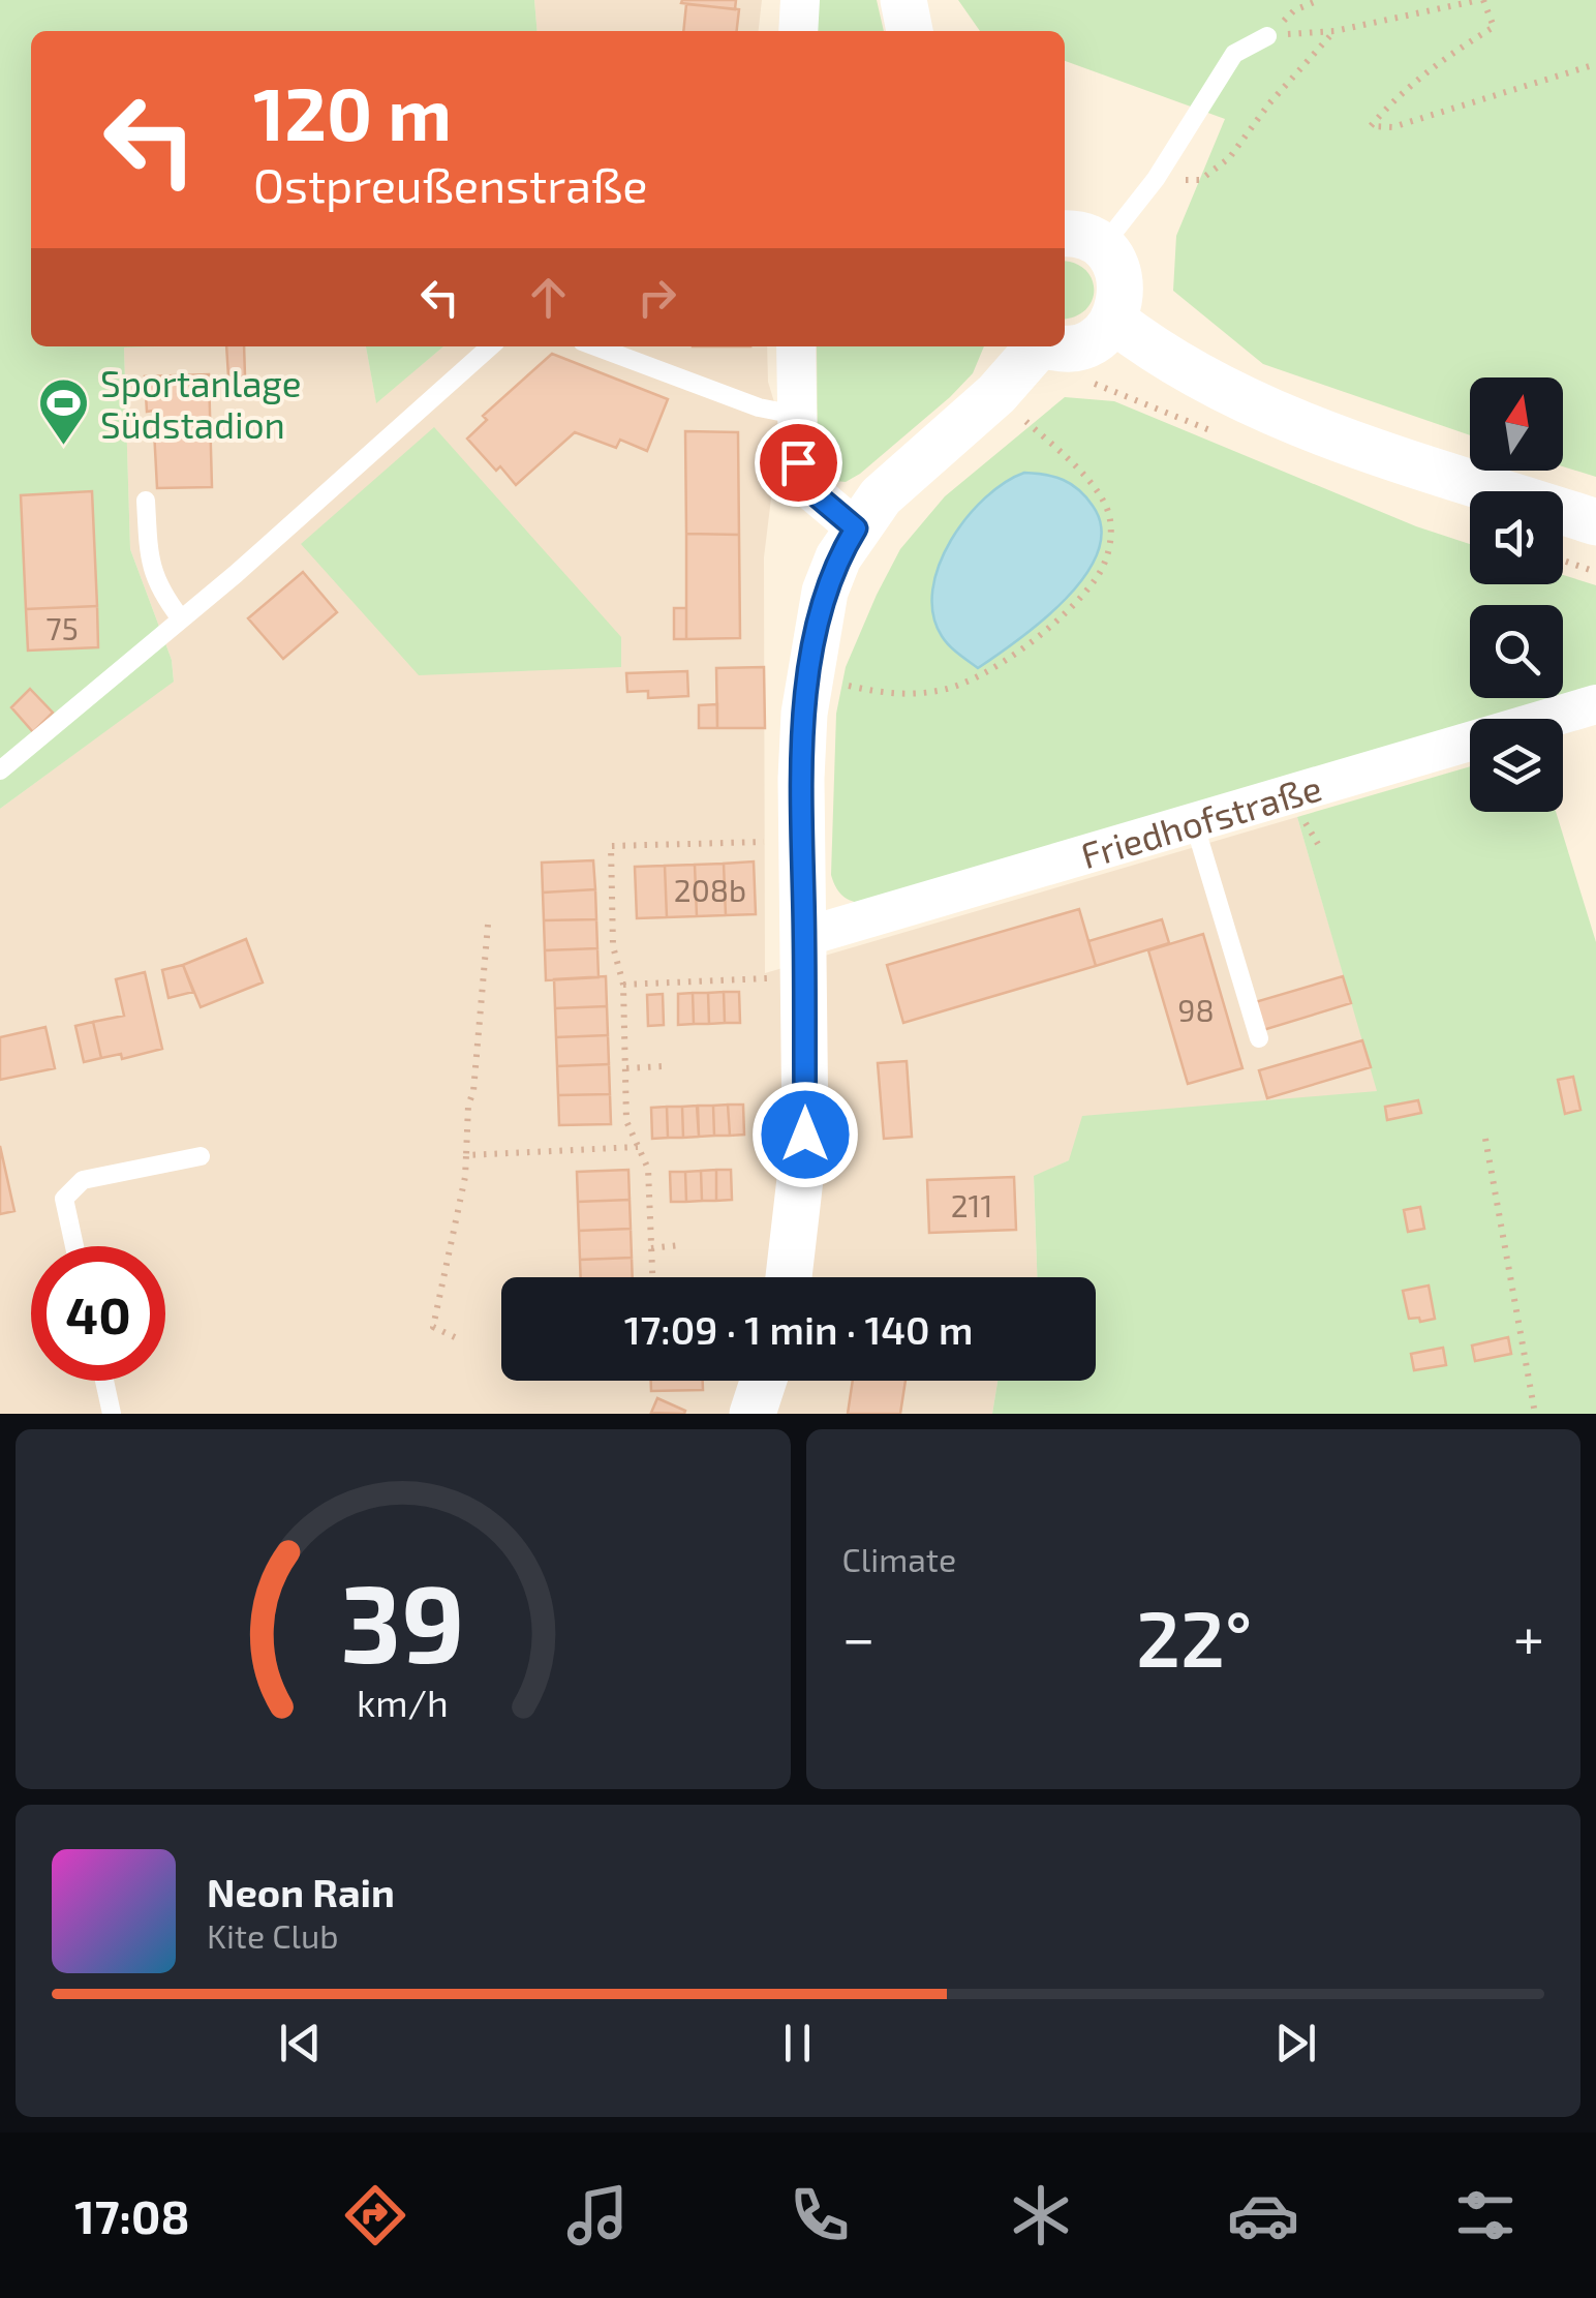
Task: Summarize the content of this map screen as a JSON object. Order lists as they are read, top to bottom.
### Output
{
  "streets": {
    "street": ["Friedhofstraße"]
  },
  "places": {
    "sports": ["Sportanlage Südstadion"]
  },
  "house_numbers": [
    "75",
    "208b",
    "98",
    "211"
  ],
  "north": "top",
  "page": {
    "turn": ["120 m", "Ostpreußenstraße"],
    "limit": "40",
    "trip": "17:09 · 1 min · 140 m",
    "tile": "Climate",
    "heat": ["−", "22°", "+"],
    "song": ["Neon Rain", "Kite Club"],
    "tabs": "17:08",
    "gauge": ["39", "km/h"]
  }
}
